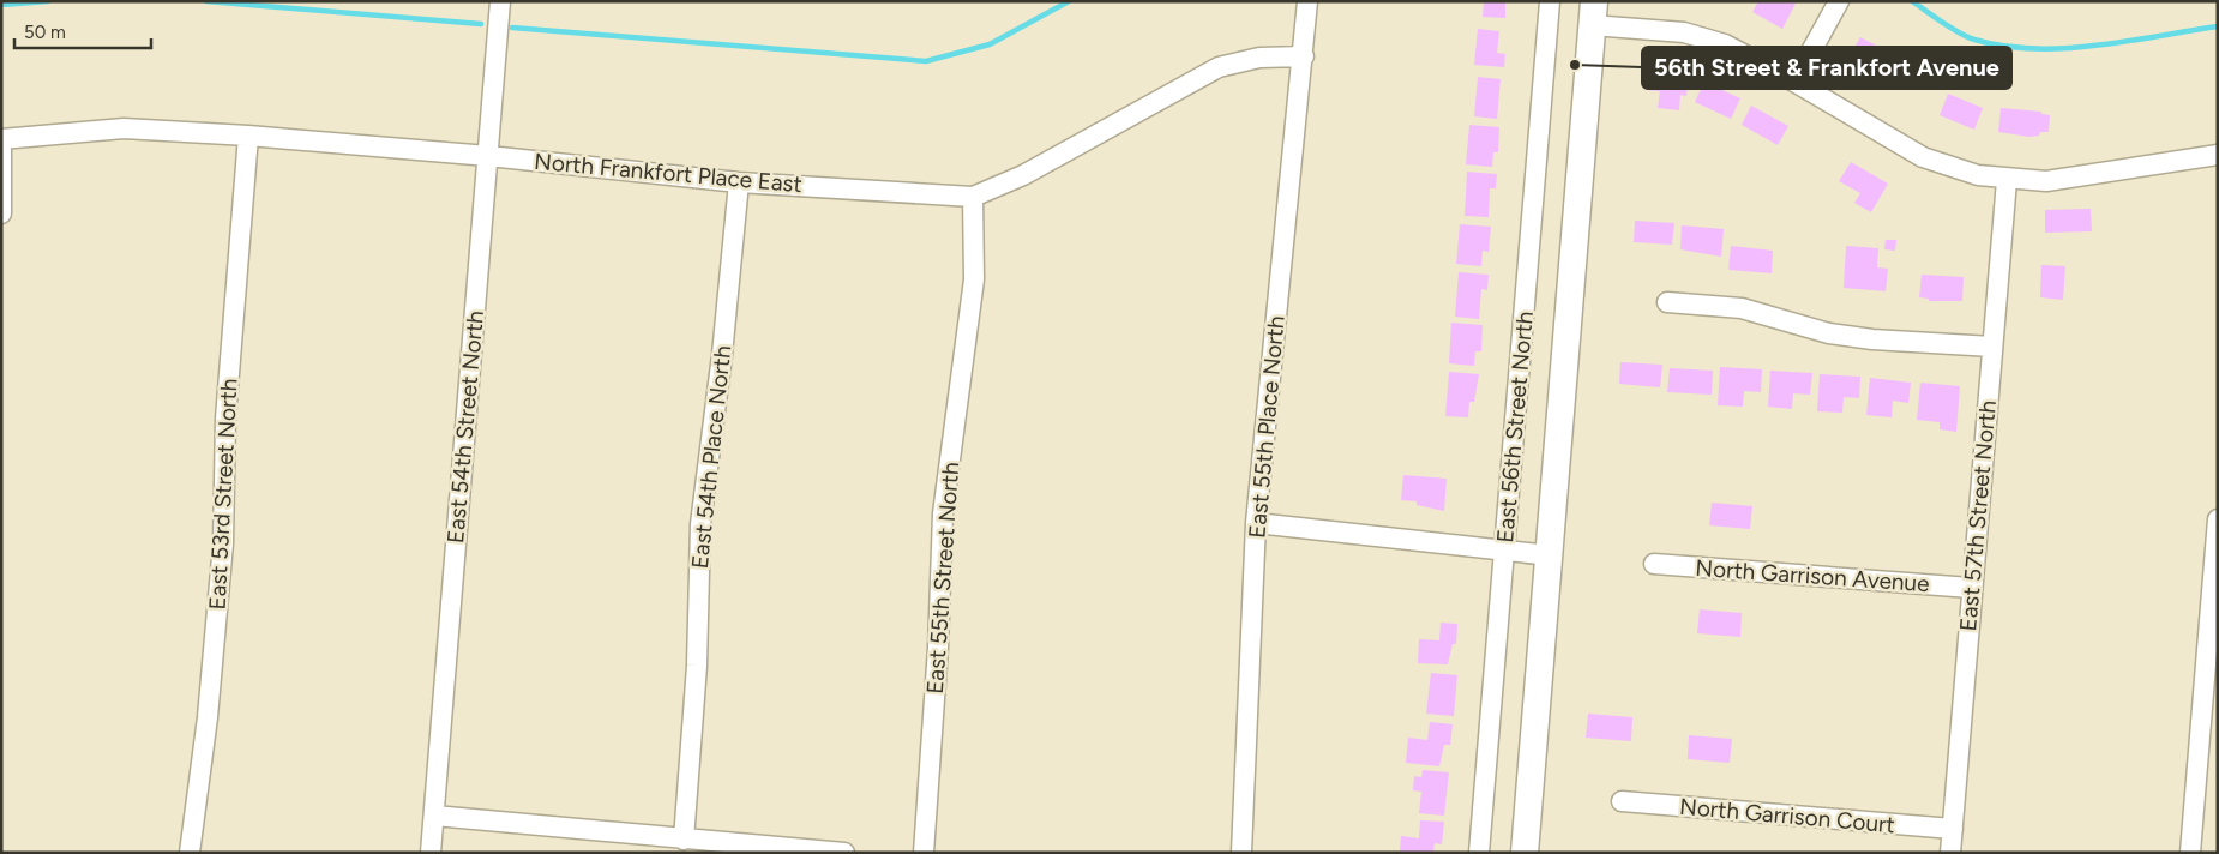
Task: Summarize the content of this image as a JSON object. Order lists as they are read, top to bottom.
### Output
{
  "streets": {
    "street": [
      "North Frankfort Place East",
      "East 54th Street North",
      "East 55th Place North",
      "East 56th Street North",
      "East 54th Place North",
      "East 53rd Street North",
      "East 57th Street North",
      "North Garrison Avenue",
      "East 55th Street North",
      "North Garrison Court"
    ]
  },
  "crossings": [
    ["North Frankfort Place East", "East 54th Street North"],
    ["North Frankfort Place East", "East 55th Place North"],
    ["North Frankfort Place East", "East 54th Place North"],
    ["North Frankfort Place East", "East 53rd Street North"],
    ["North Frankfort Place East", "East 55th Street North"],
    ["East 57th Street North", "North Garrison Avenue"],
    ["East 57th Street North", "North Garrison Court"]
  ],
  "places": ["56th Street & Frankfort Avenue"],
  "scale_bar": "50 m"
}
